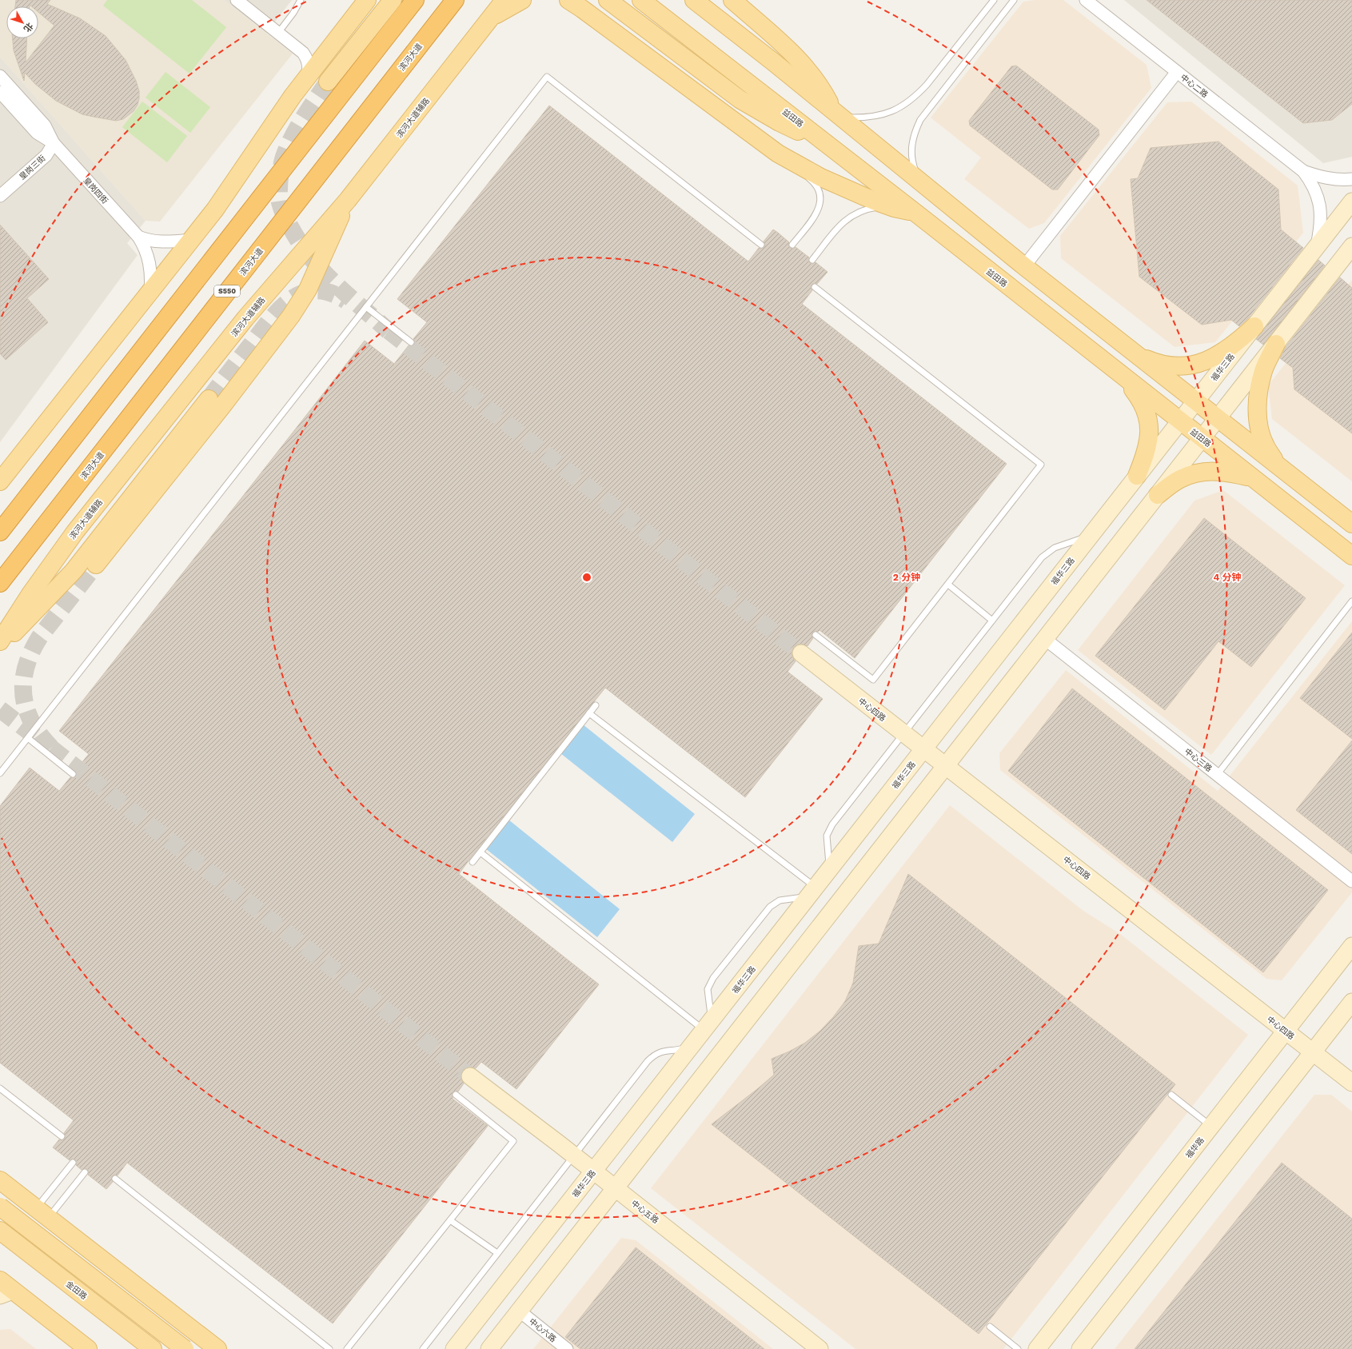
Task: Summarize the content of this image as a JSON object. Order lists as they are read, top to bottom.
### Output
{
  "streets": {
    "highway": ["滨河大道", "S550"],
    "main road": ["滨河大道辅路", "益田路", "金田路"],
    "street": [
      "中心二路",
      "皇岗三街",
      "皇岗四街",
      "福华三路",
      "中心四路",
      "中心三路",
      "福华路",
      "中心五路",
      "中心六路"
    ]
  },
  "crossings": [
    ["中心二路", "福华三路"],
    ["益田路", "福华三路"],
    ["皇岗三街", "皇岗四街"],
    ["福华三路", "中心四路"],
    ["福华三路", "中心五路"],
    ["中心四路", "福华路"]
  ],
  "north": "bottom right",
  "rings": ["2 分钟", "4 分钟"]
}
